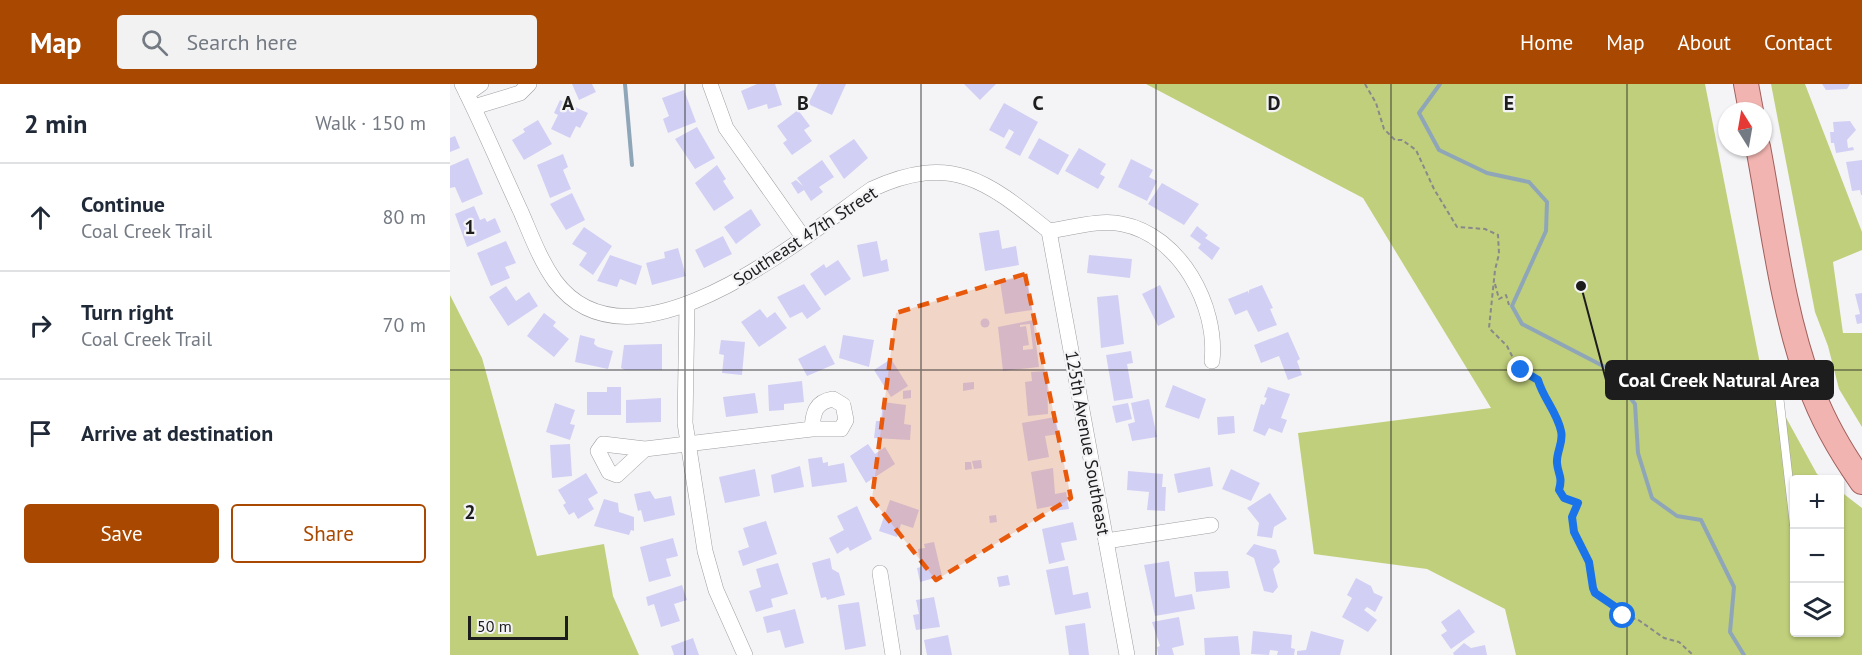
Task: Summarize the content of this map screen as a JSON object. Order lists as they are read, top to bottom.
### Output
{
  "streets": {
    "street": ["Southeast 47th Street", "125th Avenue Southeast"]
  },
  "crossings": [
    ["Southeast 47th Street", "125th Avenue Southeast"]
  ],
  "places": ["Coal Creek Natural Area"],
  "scale_bar": "50 m",
  "north": "top",
  "page": {
    "header": "Map",
    "search": "Search here",
    "nav": [
      "Home",
      "Map",
      "About",
      "Contact"
    ],
    "heading": ["2 min", "Walk · 150 m"],
    "list": [
      ["Continue", "Coal Creek Trail", "80 m"],
      ["Turn right", "Coal Creek Trail", "70 m"],
      "Arrive at destination"
    ],
    "map_buttons": ["+", "−"],
    "buttons": ["Save", "Share"],
    "scale": "50 m"
  },
  "grid": {
    "columns": [
      "A",
      "B",
      "C",
      "D",
      "E"
    ],
    "rows": ["1", "2"]
  }
}
